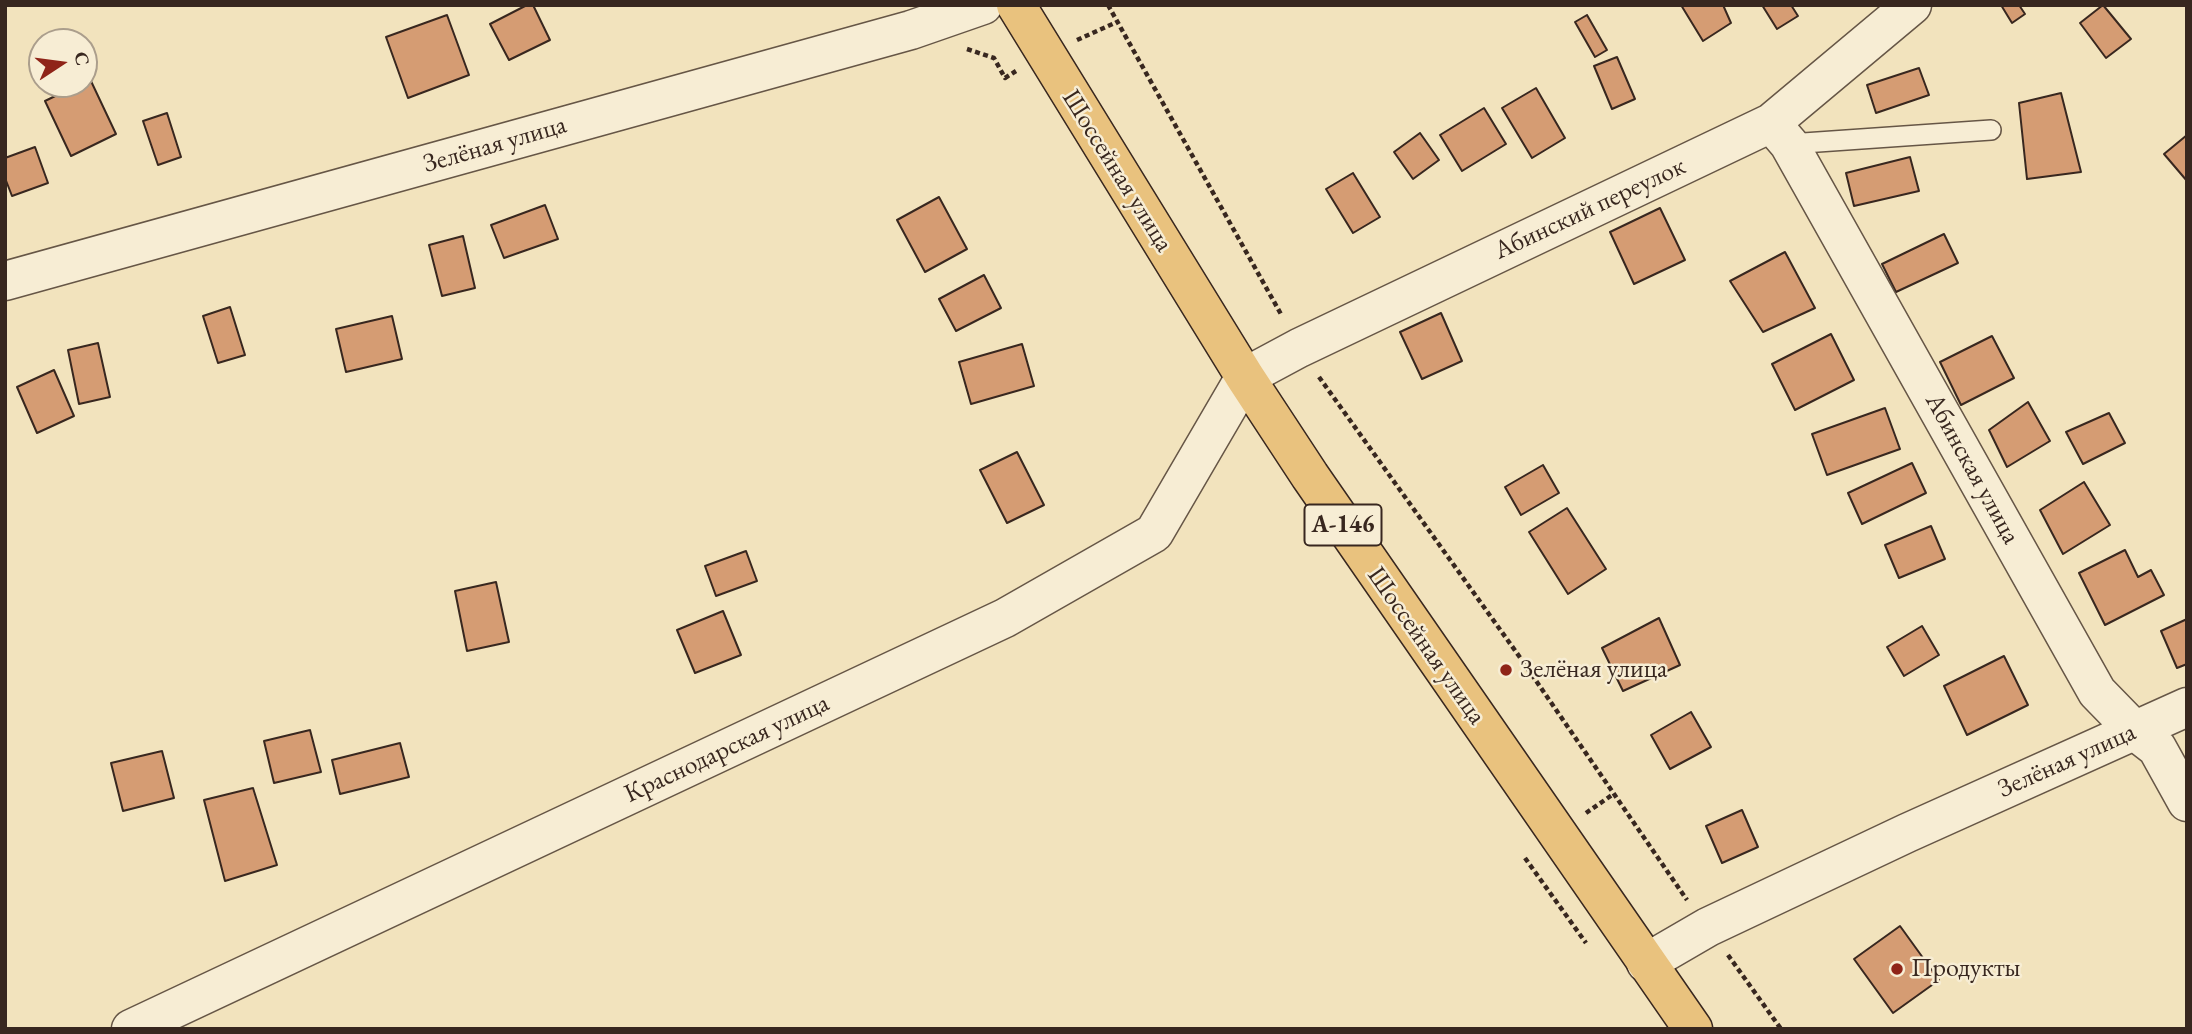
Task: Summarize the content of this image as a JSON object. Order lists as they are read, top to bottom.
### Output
{
  "streets": {
    "highway": ["Шоссейная улица", "А-146"],
    "street": [
      "Зелёная улица",
      "Абинский переулок",
      "Абинская улица",
      "Краснодарская улица"
    ]
  },
  "crossings": [
    ["Зелёная улица", "Шоссейная улица"],
    ["Зелёная улица", "Абинская улица"],
    ["Шоссейная улица", "Абинский переулок"],
    ["Шоссейная улица", "Краснодарская улица"],
    ["Абинский переулок", "Абинская улица"],
    ["Абинский переулок", "Краснодарская улица"]
  ],
  "places": ["Зелёная улица", "Продукты"],
  "north": "right"
}
